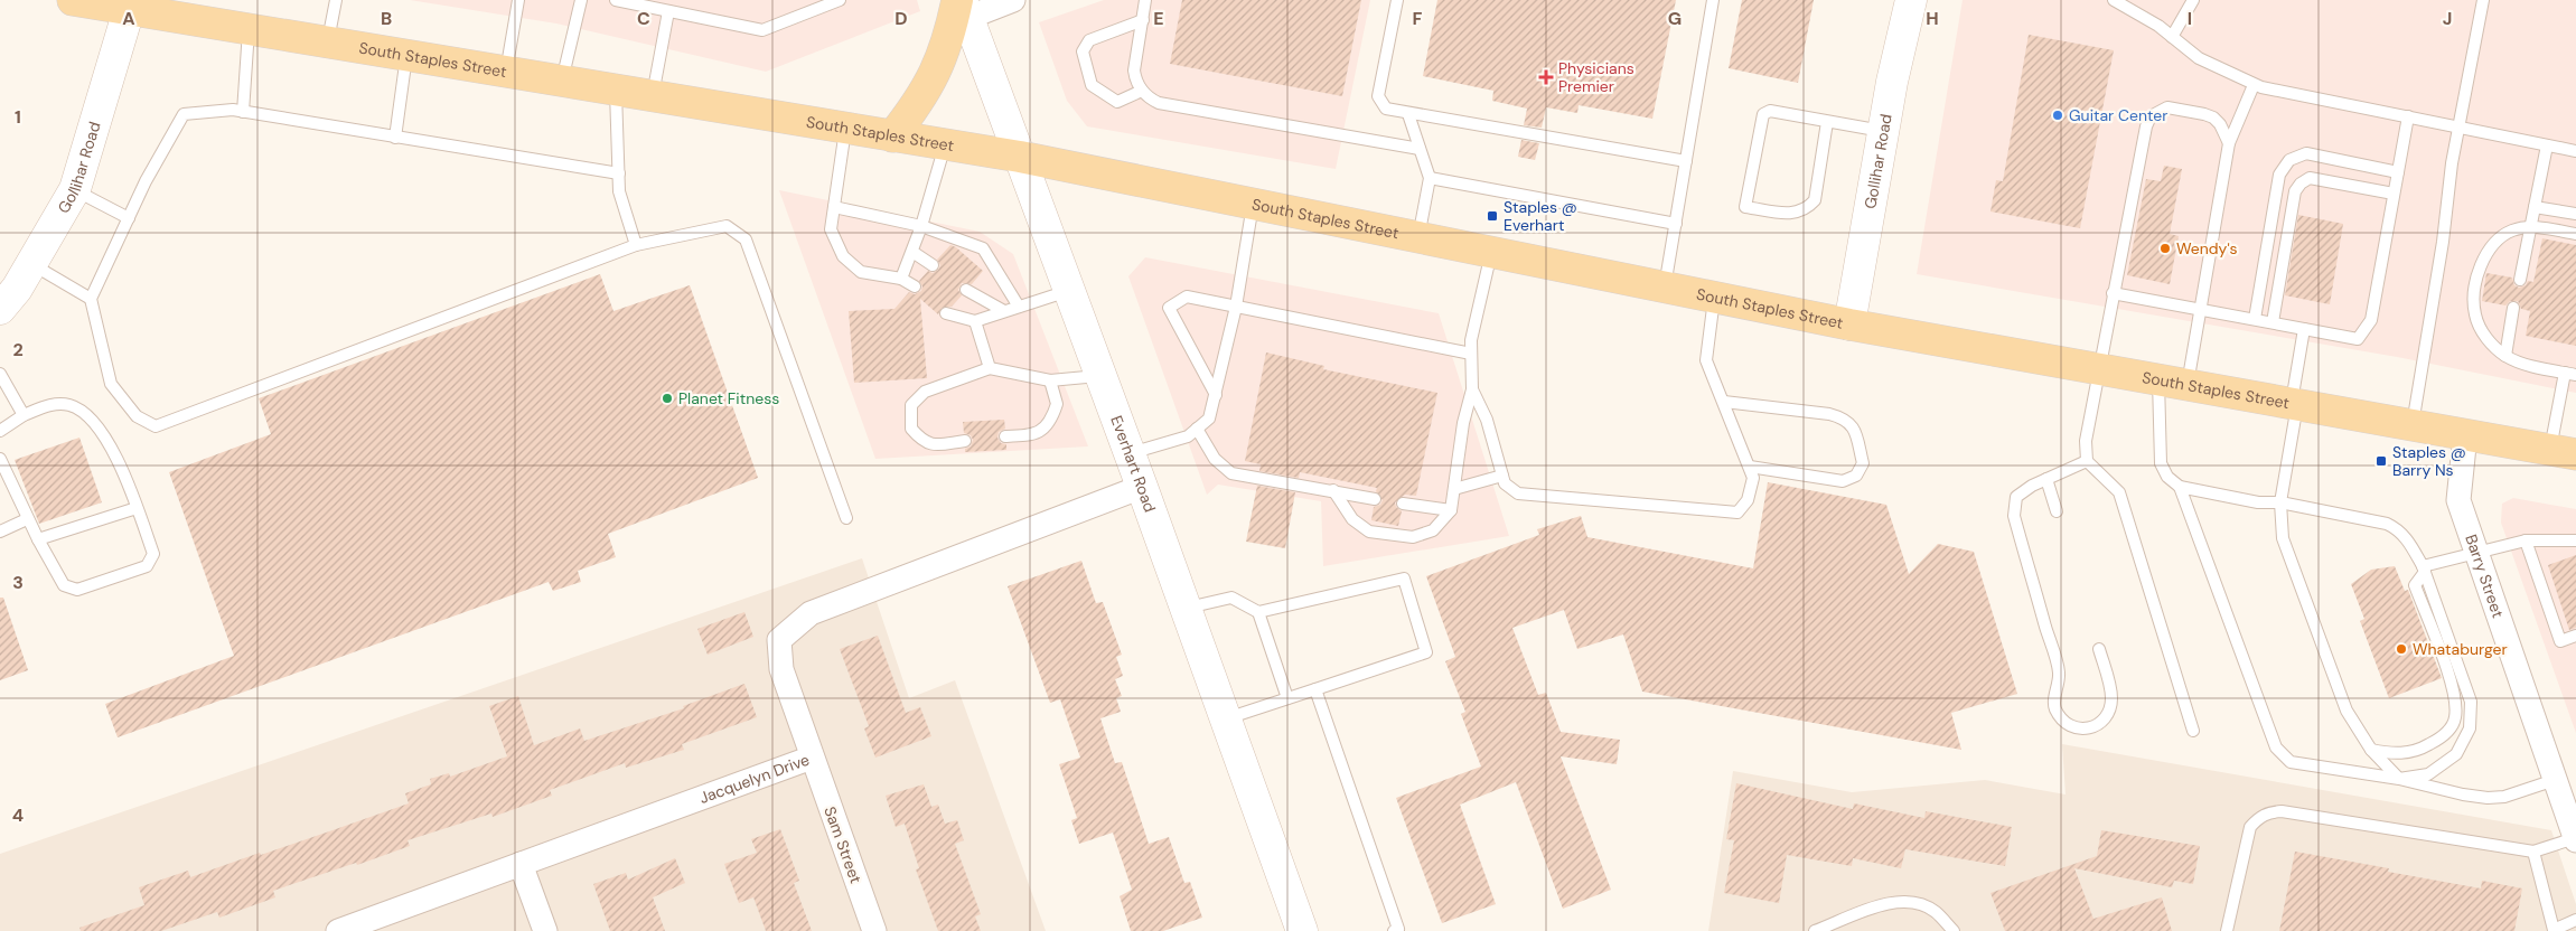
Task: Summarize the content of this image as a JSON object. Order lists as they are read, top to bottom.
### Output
{
  "streets": {
    "main road": ["South Staples Street", "Gollihar Road", "Everhart Road"],
    "street": ["Barry Street", "Jacquelyn Drive", "Sam Street"]
  },
  "crossings": [
    ["South Staples Street", "Gollihar Road"],
    ["South Staples Street", "Everhart Road"],
    ["South Staples Street", "Barry Street"],
    ["Everhart Road", "Jacquelyn Drive"],
    ["Jacquelyn Drive", "Sam Street"]
  ],
  "places": {
    "health": ["Physicians Premier"],
    "other": [
      "Guitar Center",
      "Wendy's",
      "Planet Fitness",
      "Whataburger"
    ],
    "transit": ["Staples @ Everhart", "Staples @ Barry Ns"]
  },
  "grid": {
    "columns": [
      "A",
      "B",
      "C",
      "D",
      "E",
      "F",
      "G",
      "H",
      "I",
      "J"
    ],
    "rows": [
      "1",
      "2",
      "3",
      "4"
    ]
  }
}
